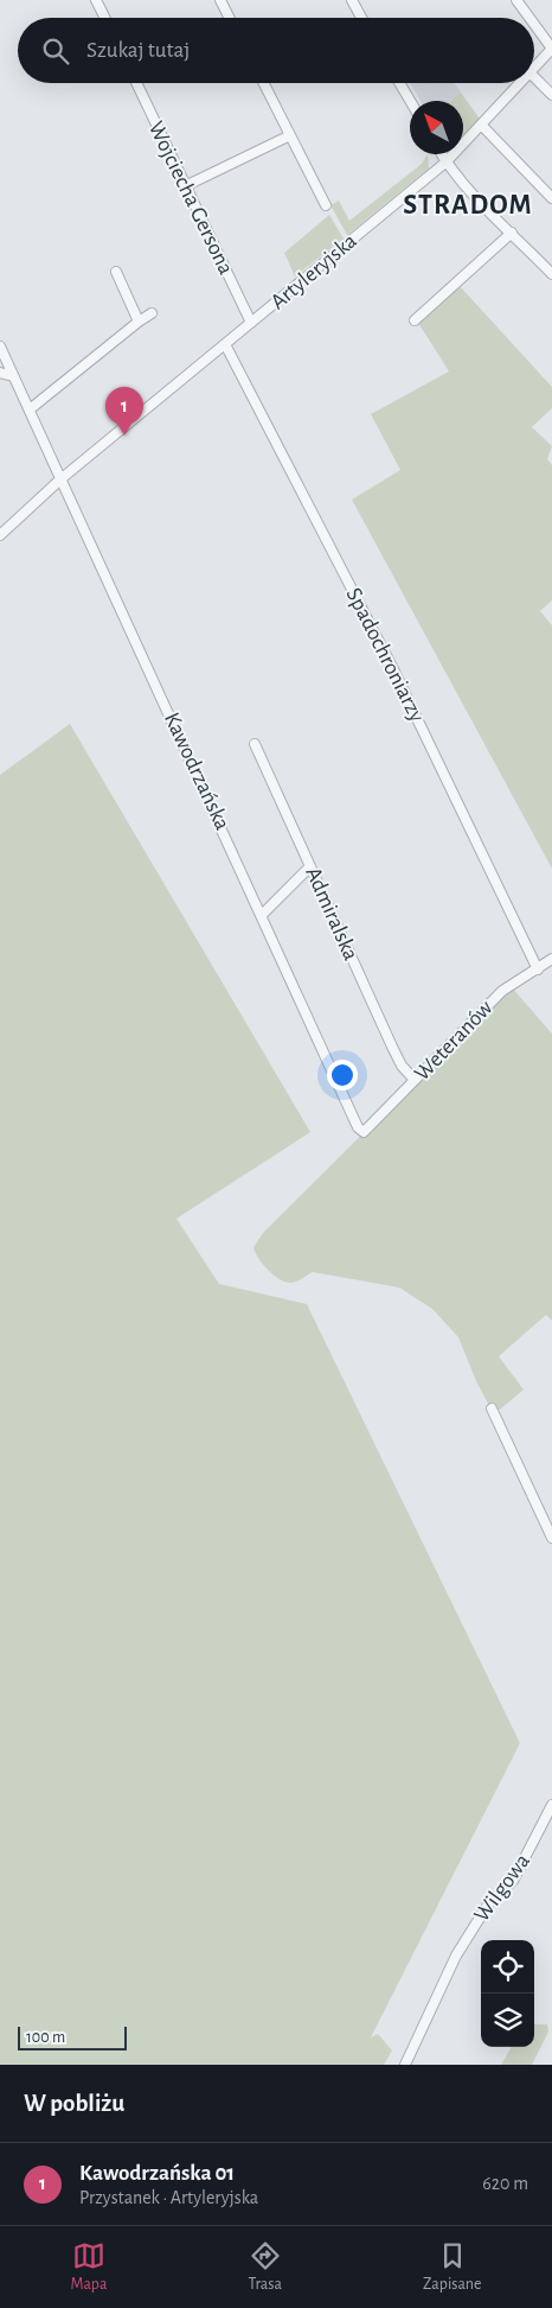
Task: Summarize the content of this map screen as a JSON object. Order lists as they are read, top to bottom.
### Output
{
  "streets": {
    "street": [
      "Wojciecha Gersona",
      "Artyleryjska",
      "Spadochroniarzy",
      "Kawodrzańska",
      "Admiralska",
      "Weteranów",
      "Wilgowa"
    ]
  },
  "crossings": [
    ["Wojciecha Gersona", "Artyleryjska"],
    ["Artyleryjska", "Spadochroniarzy"],
    ["Artyleryjska", "Kawodrzańska"],
    ["Spadochroniarzy", "Weteranów"],
    ["Kawodrzańska", "Weteranów"],
    ["Admiralska", "Weteranów"]
  ],
  "districts": ["STRADOM"],
  "scale_bar": "100 m",
  "north": "top left",
  "page": {
    "search": "Szukaj tutaj",
    "pins": "1",
    "scale": "100 m",
    "heading": "W pobliżu",
    "list": [
      {
        "mark": "1",
        "name": "Kawodrzańska 01",
        "note": "Przystanek · Artyleryjska",
        "value": "620 m"
      }
    ],
    "nav": ["Mapa", "Trasa", "Zapisane"]
  }
}
